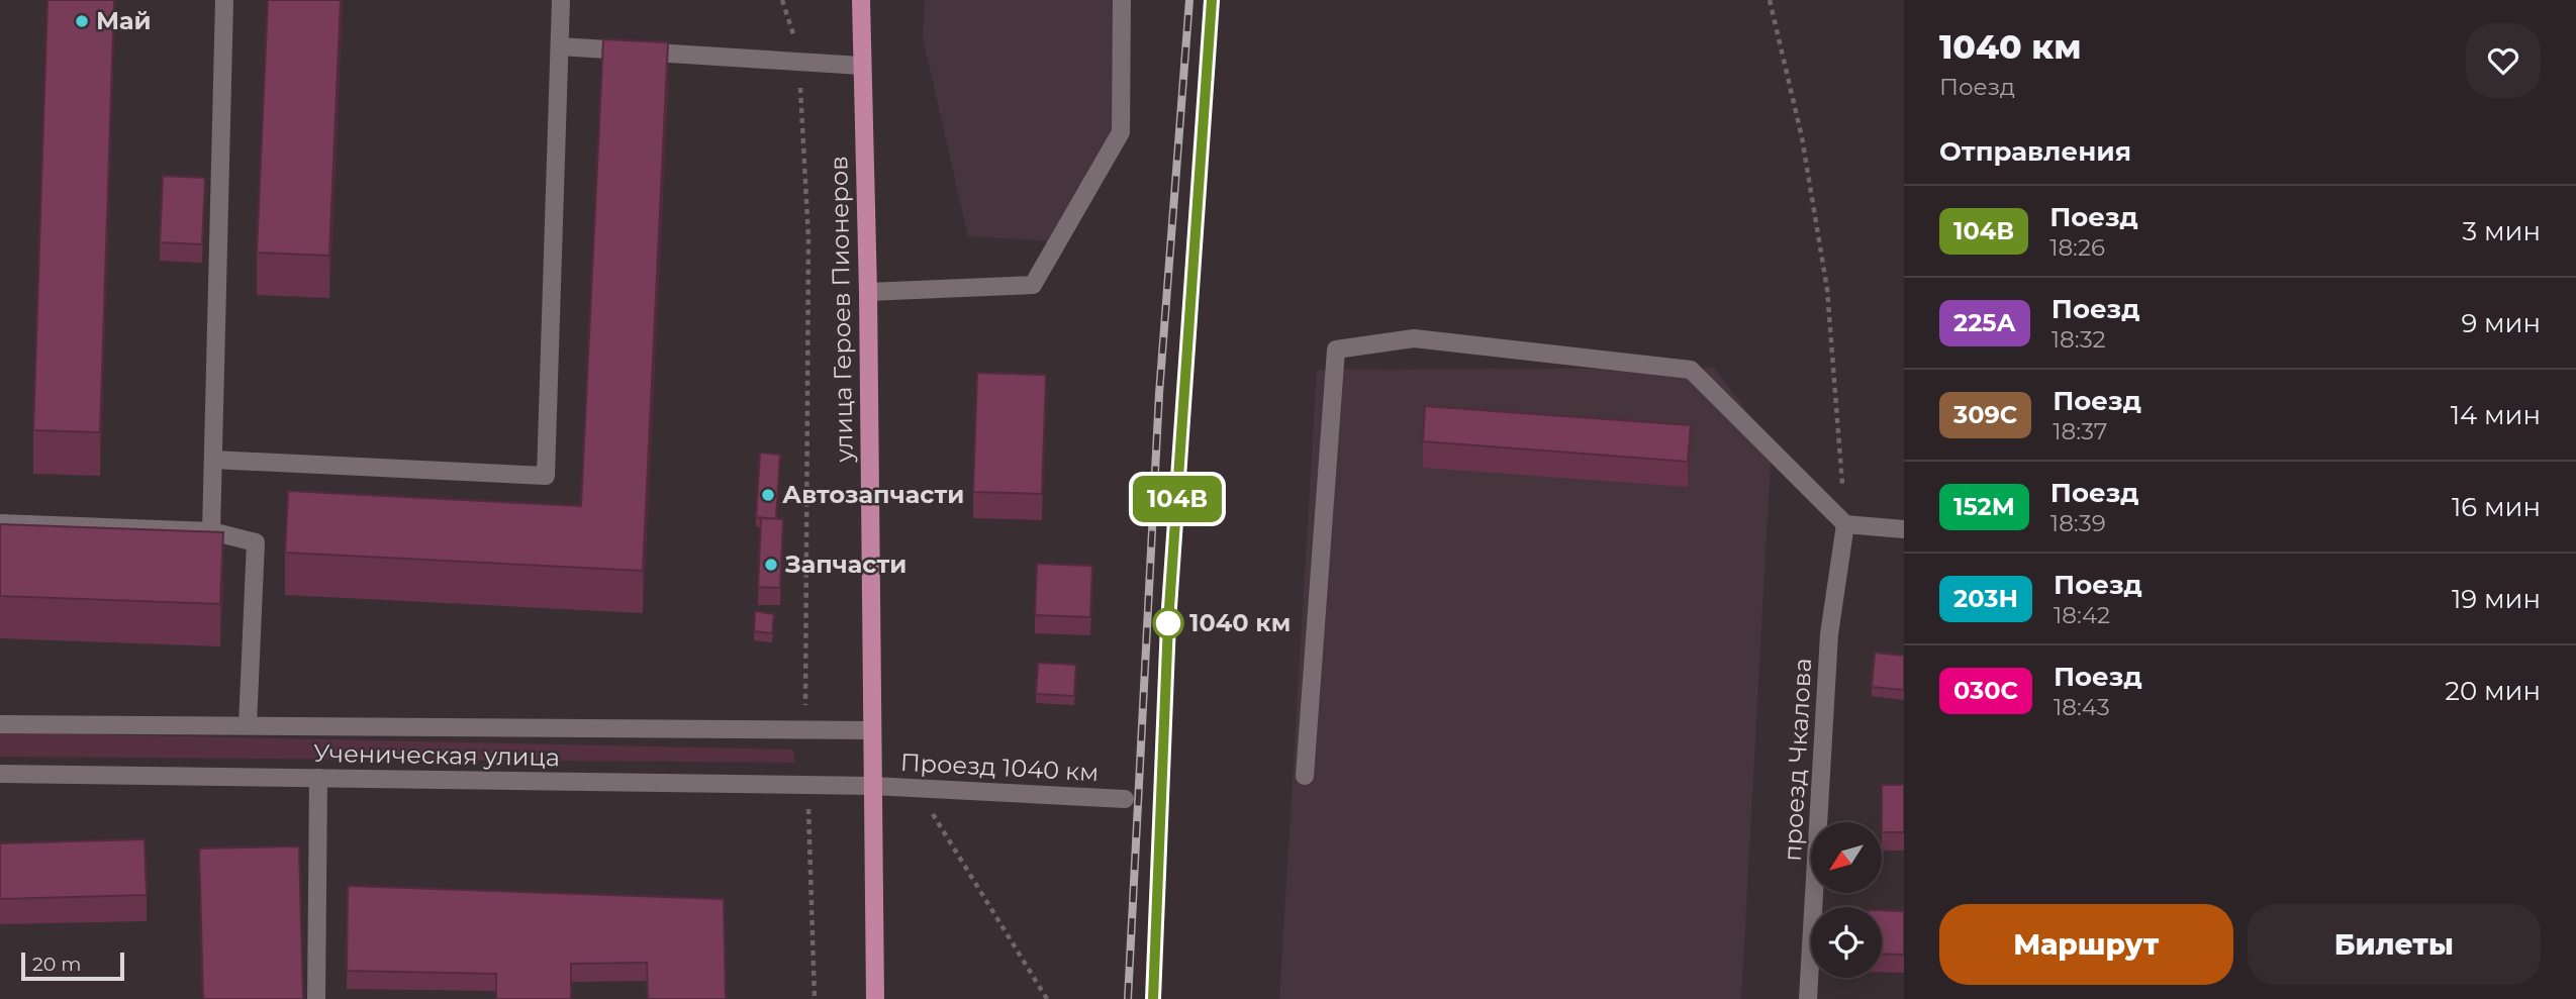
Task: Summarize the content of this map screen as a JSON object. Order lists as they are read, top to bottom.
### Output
{
  "streets": {
    "main road": ["улица Героев Пионеров"],
    "street": ["Ученическая улица", "проезд Чкалова", "Проезд 1040 км"]
  },
  "crossings": [
    ["улица Героев Пионеров", "Ученическая улица"],
    ["улица Героев Пионеров", "Проезд 1040 км"],
    ["Ученическая улица", "Проезд 1040 км"]
  ],
  "places": [
    "Май",
    "Автозапчасти",
    "Запчасти",
    "1040 км"
  ],
  "scale_bar": "20 m",
  "north": "bottom left",
  "page": {
    "on_map": "104В",
    "heading": [
      ["1040 км", "Поезд"],
      "Отправления"
    ],
    "list": [
      {
        "mark": "104В",
        "name": "Поезд",
        "note": "18:26",
        "value": "3 мин"
      },
      {
        "mark": "225А",
        "name": "Поезд",
        "note": "18:32",
        "value": "9 мин"
      },
      {
        "mark": "309С",
        "name": "Поезд",
        "note": "18:37",
        "value": "14 мин"
      },
      {
        "mark": "152М",
        "name": "Поезд",
        "note": "18:39",
        "value": "16 мин"
      },
      {
        "mark": "203Н",
        "name": "Поезд",
        "note": "18:42",
        "value": "19 мин"
      },
      {
        "mark": "030C",
        "name": "Поезд",
        "note": "18:43",
        "value": "20 мин"
      }
    ],
    "buttons": ["Маршрут", "Билеты"],
    "scale": "20 m"
  }
}
